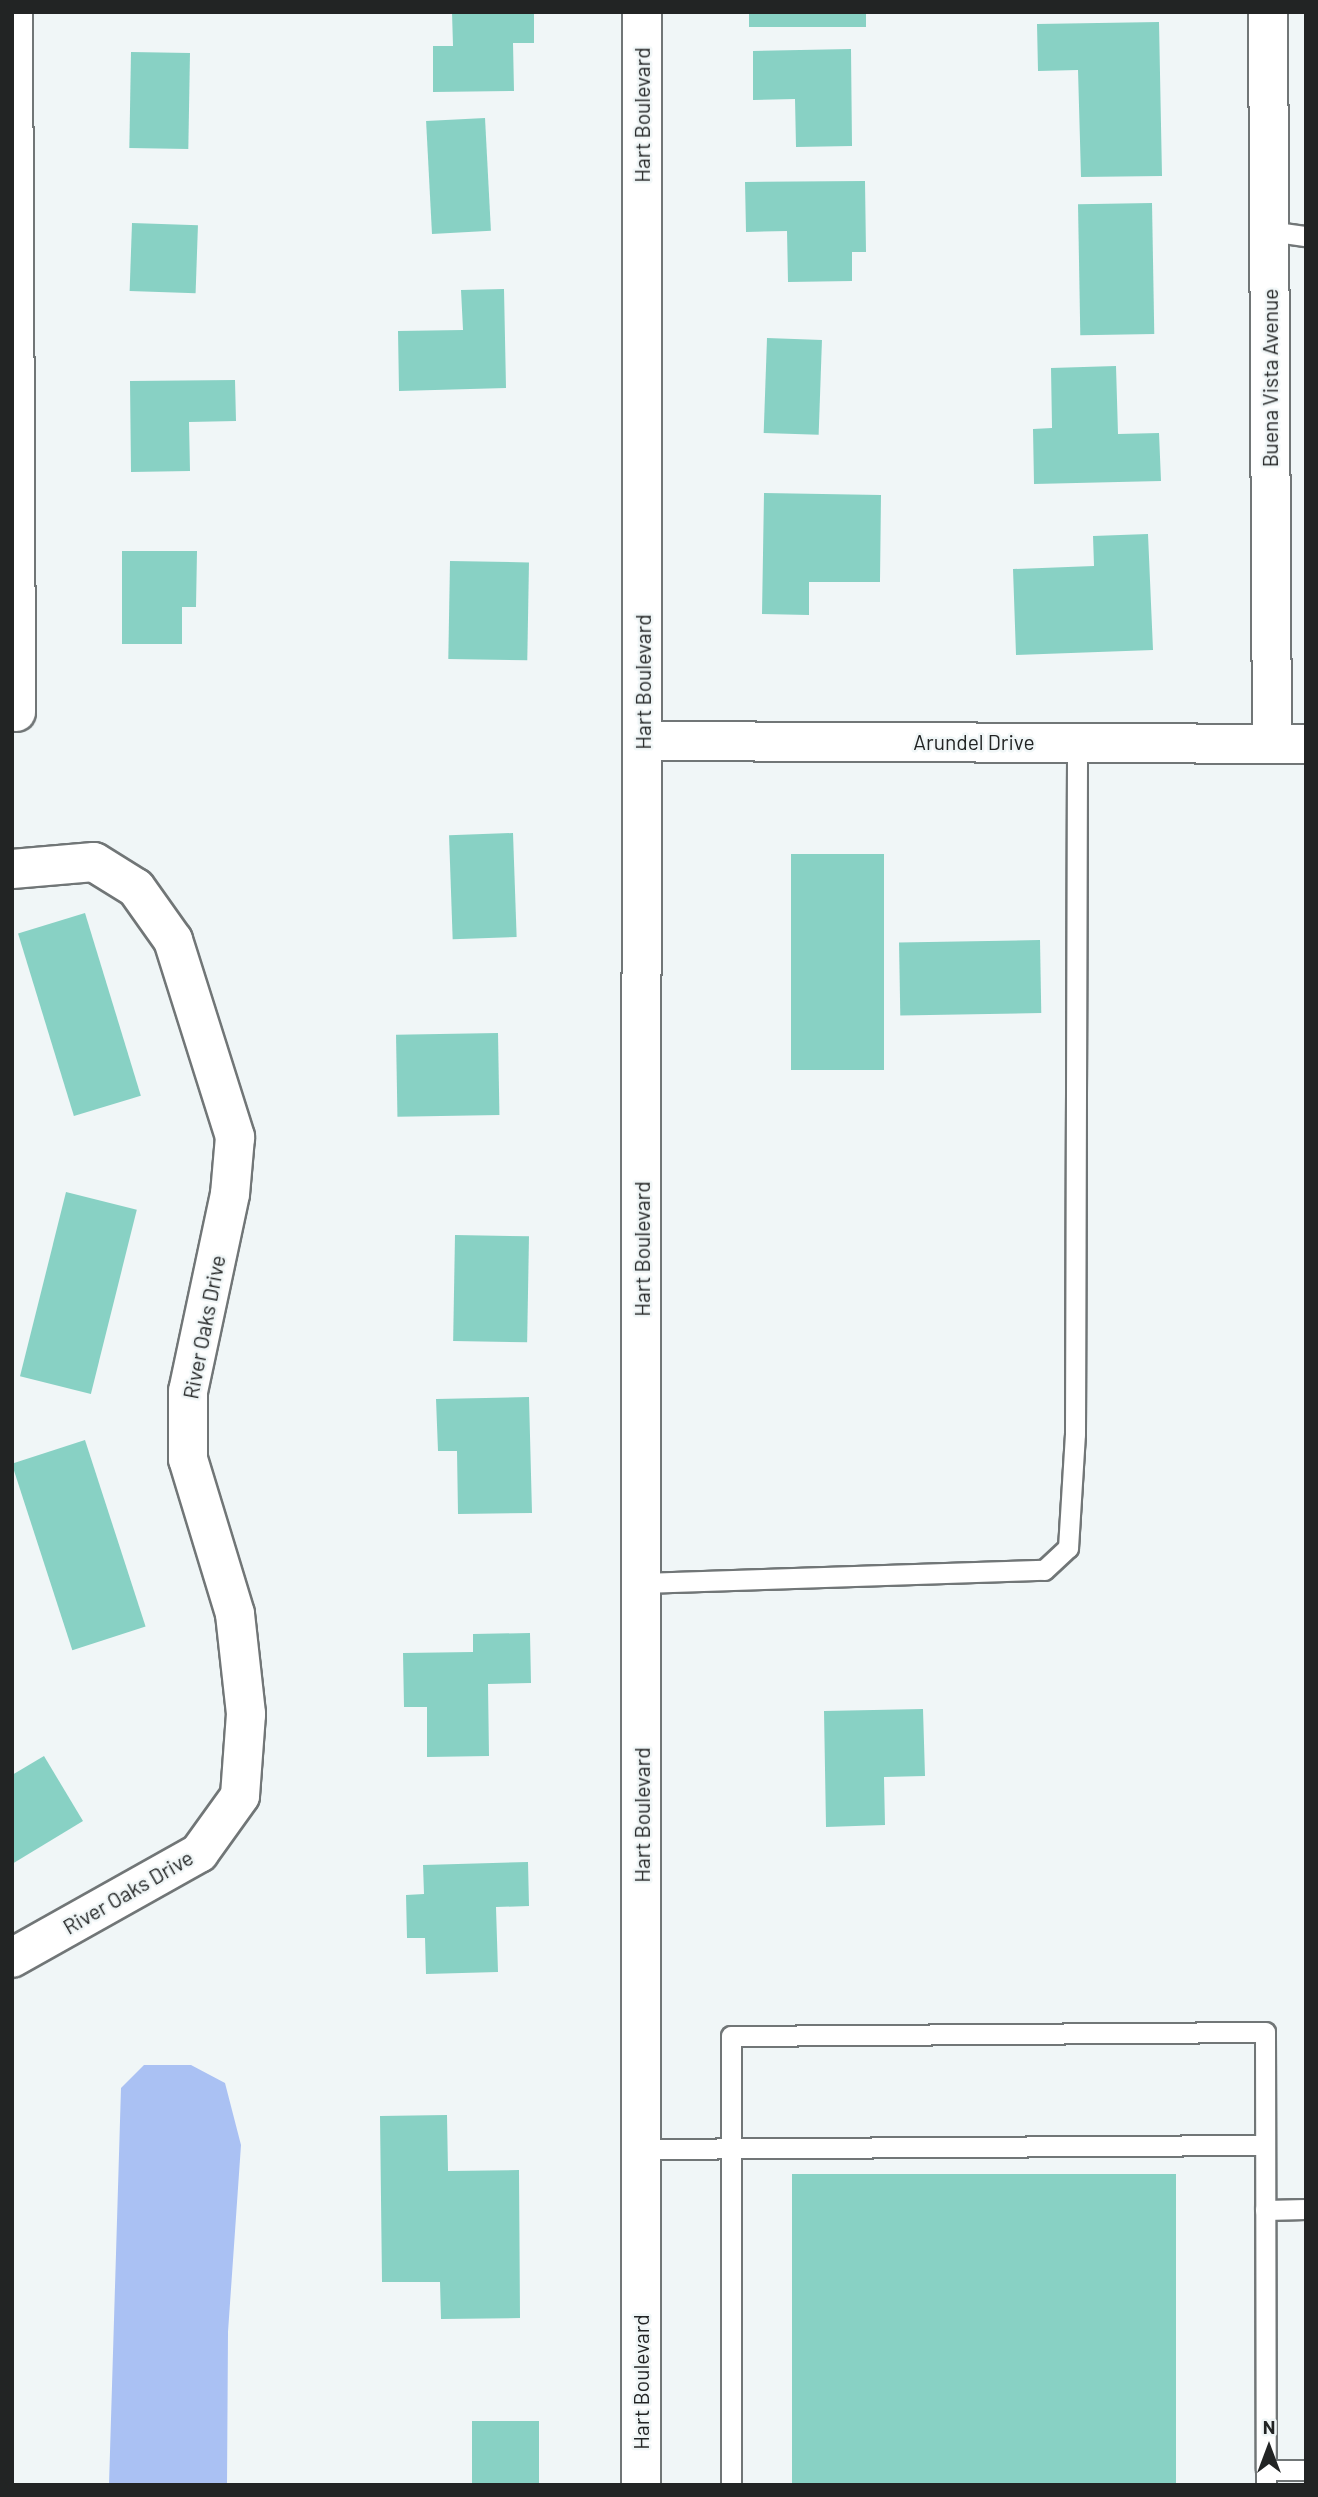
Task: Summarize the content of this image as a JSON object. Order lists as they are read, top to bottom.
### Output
{
  "streets": {
    "street": [
      "Hart Boulevard",
      "Buena Vista Avenue",
      "Arundel Drive",
      "River Oaks Drive"
    ]
  },
  "crossings": [
    ["Hart Boulevard", "Arundel Drive"],
    ["Buena Vista Avenue", "Arundel Drive"]
  ],
  "north": "top"
}
